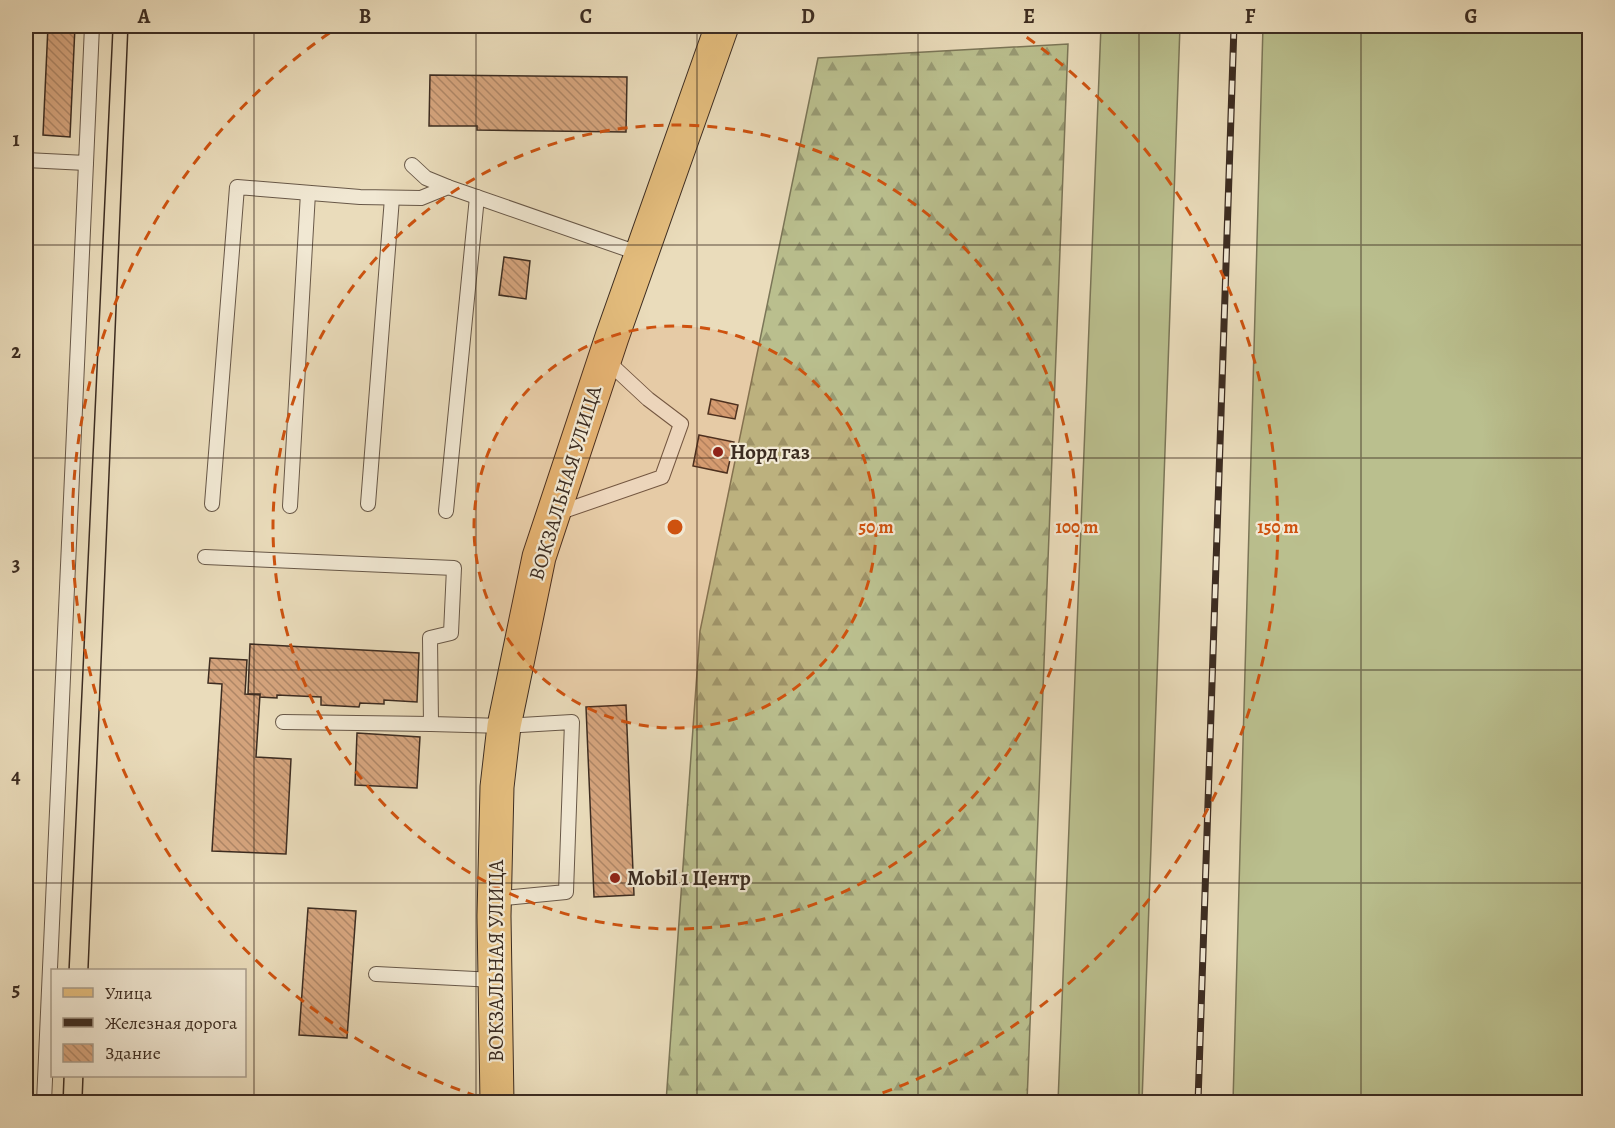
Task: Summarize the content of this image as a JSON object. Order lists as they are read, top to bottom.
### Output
{
  "streets": {
    "main road": ["ВОКЗАЛЬНАЯ УЛИЦА"]
  },
  "places": ["Норд газ", "Mobil 1 Центр"],
  "legend": ["Улица", "Железная дорога", "Здание"],
  "grid": {
    "columns": [
      "A",
      "B",
      "C",
      "D",
      "E",
      "F",
      "G"
    ],
    "rows": [
      "1",
      "2",
      "3",
      "4",
      "5"
    ]
  },
  "rings": ["50 m", "100 m", "150 m"]
}
